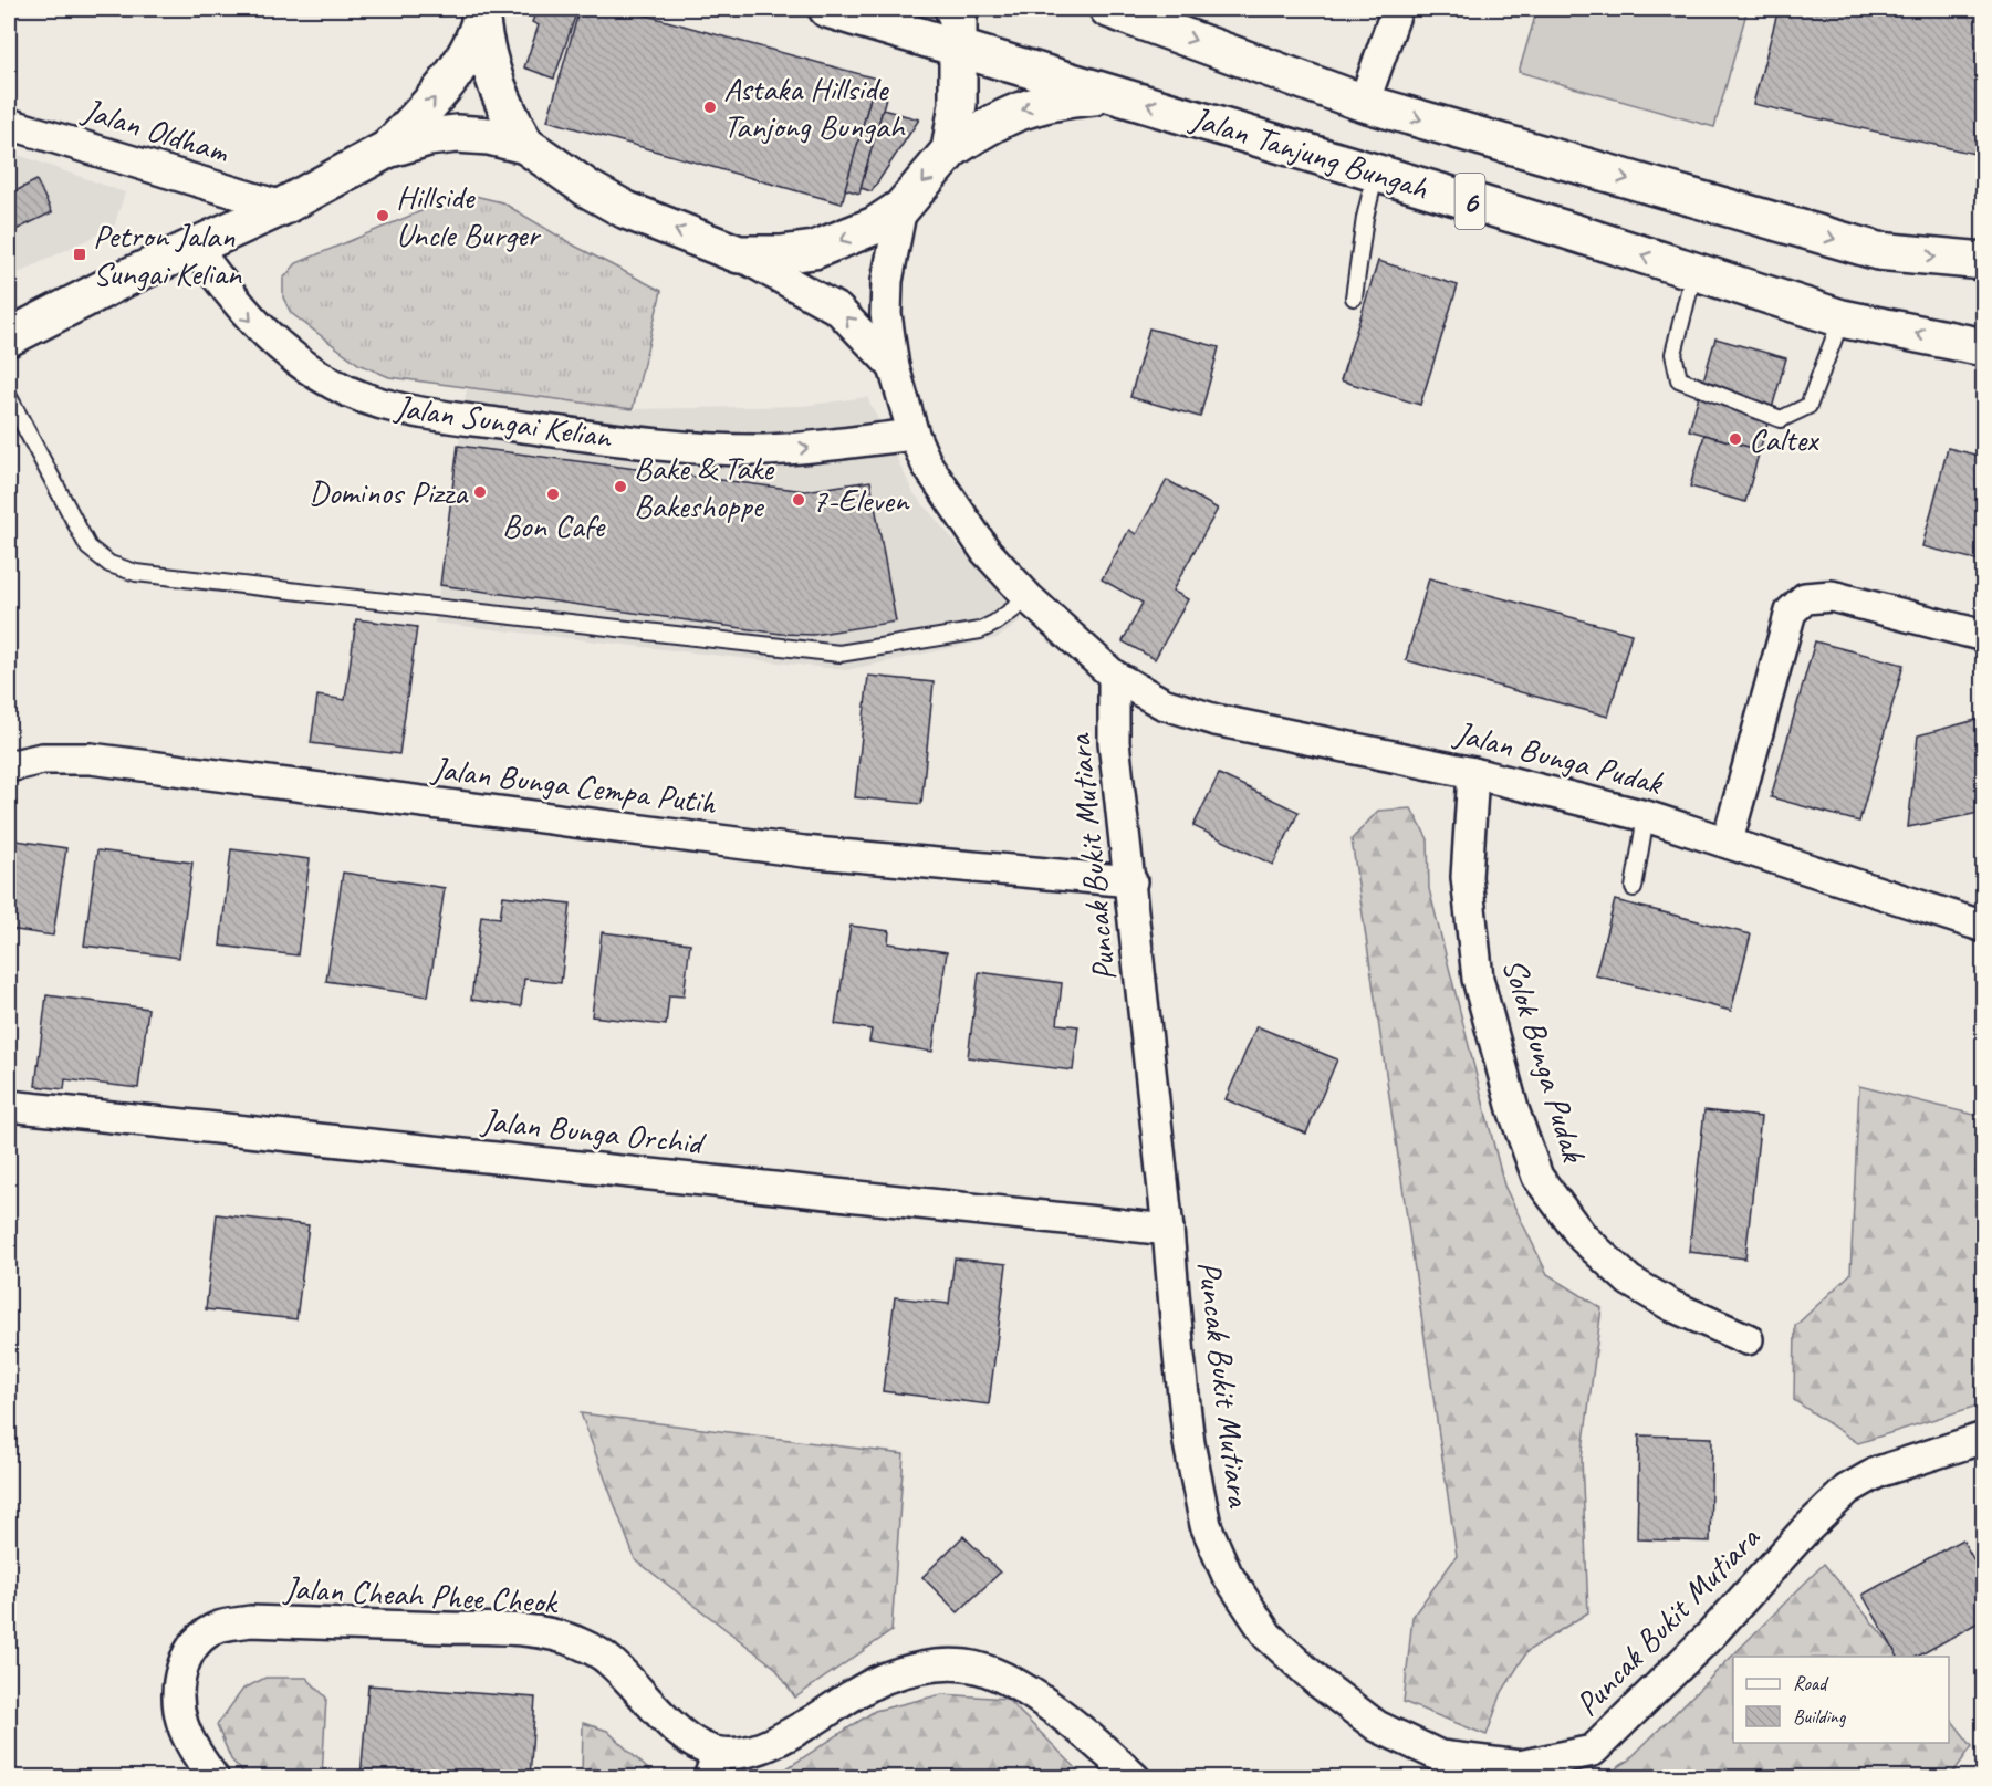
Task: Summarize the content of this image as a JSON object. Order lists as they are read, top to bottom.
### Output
{
  "streets": {
    "main road": ["Jalan Tanjung Bungah", "6"],
    "street": [
      "Jalan Oldham",
      "Jalan Sungai Kelian",
      "Jalan Bunga Pudak",
      "Jalan Bunga Cempa Putih",
      "Puncak Bukit Mutiara",
      "Solok Bunga Pudak",
      "Jalan Bunga Orchid",
      "Jalan Cheah Phee Cheok"
    ]
  },
  "crossings": [
    ["Jalan Bunga Pudak", "Puncak Bukit Mutiara"],
    ["Jalan Bunga Pudak", "Solok Bunga Pudak"],
    ["Jalan Bunga Cempa Putih", "Puncak Bukit Mutiara"],
    ["Puncak Bukit Mutiara", "Jalan Bunga Orchid"]
  ],
  "one_way": ["Jalan Sungai Kelian"],
  "places": {
    "other": [
      "Astaka Hillside Tanjong Bungah",
      "Hillside Uncle Burger",
      "Caltex",
      "Bake & Take Bakeshoppe",
      "Dominos Pizza",
      "Bon Cafe",
      "7-Eleven"
    ],
    "transit": ["Petron Jalan Sungai Kelian"]
  },
  "legend": ["Road", "Building"]
}
